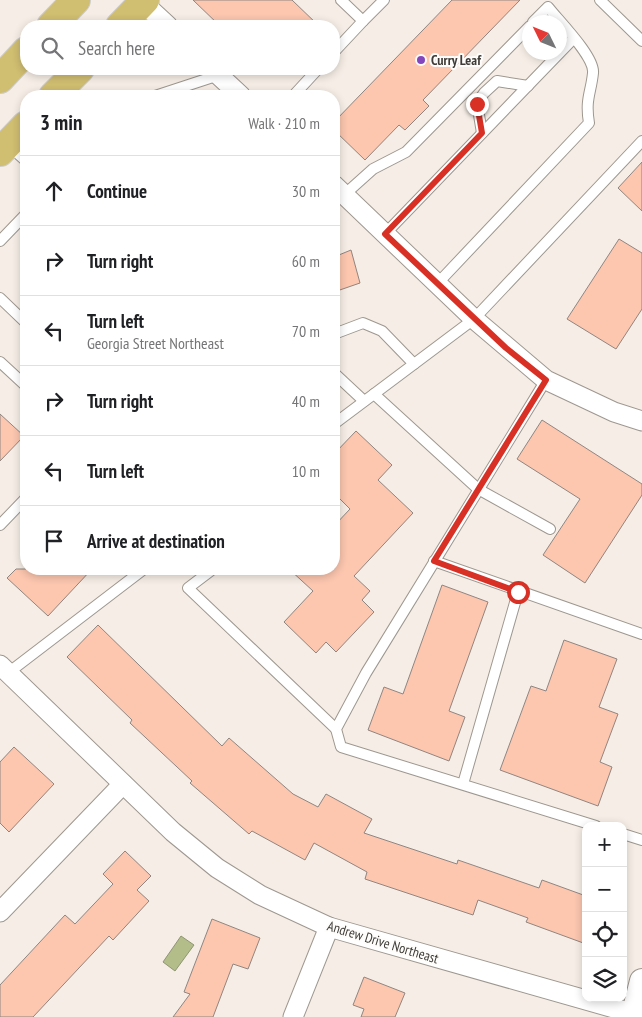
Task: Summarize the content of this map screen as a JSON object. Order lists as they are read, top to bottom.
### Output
{
  "streets": {
    "street": ["Andrew Drive Northeast"]
  },
  "places": ["Curry Leaf"],
  "north": "top left",
  "page": {
    "search": "Search here",
    "heading": ["3 min", "Walk · 210 m"],
    "list": [
      ["Continue", "30 m"],
      ["Turn right", "60 m"],
      ["Turn left", "Georgia Street Northeast", "70 m"],
      ["Turn right", "40 m"],
      ["Turn left", "10 m"],
      "Arrive at destination"
    ],
    "map_buttons": ["+", "−"]
  }
}
